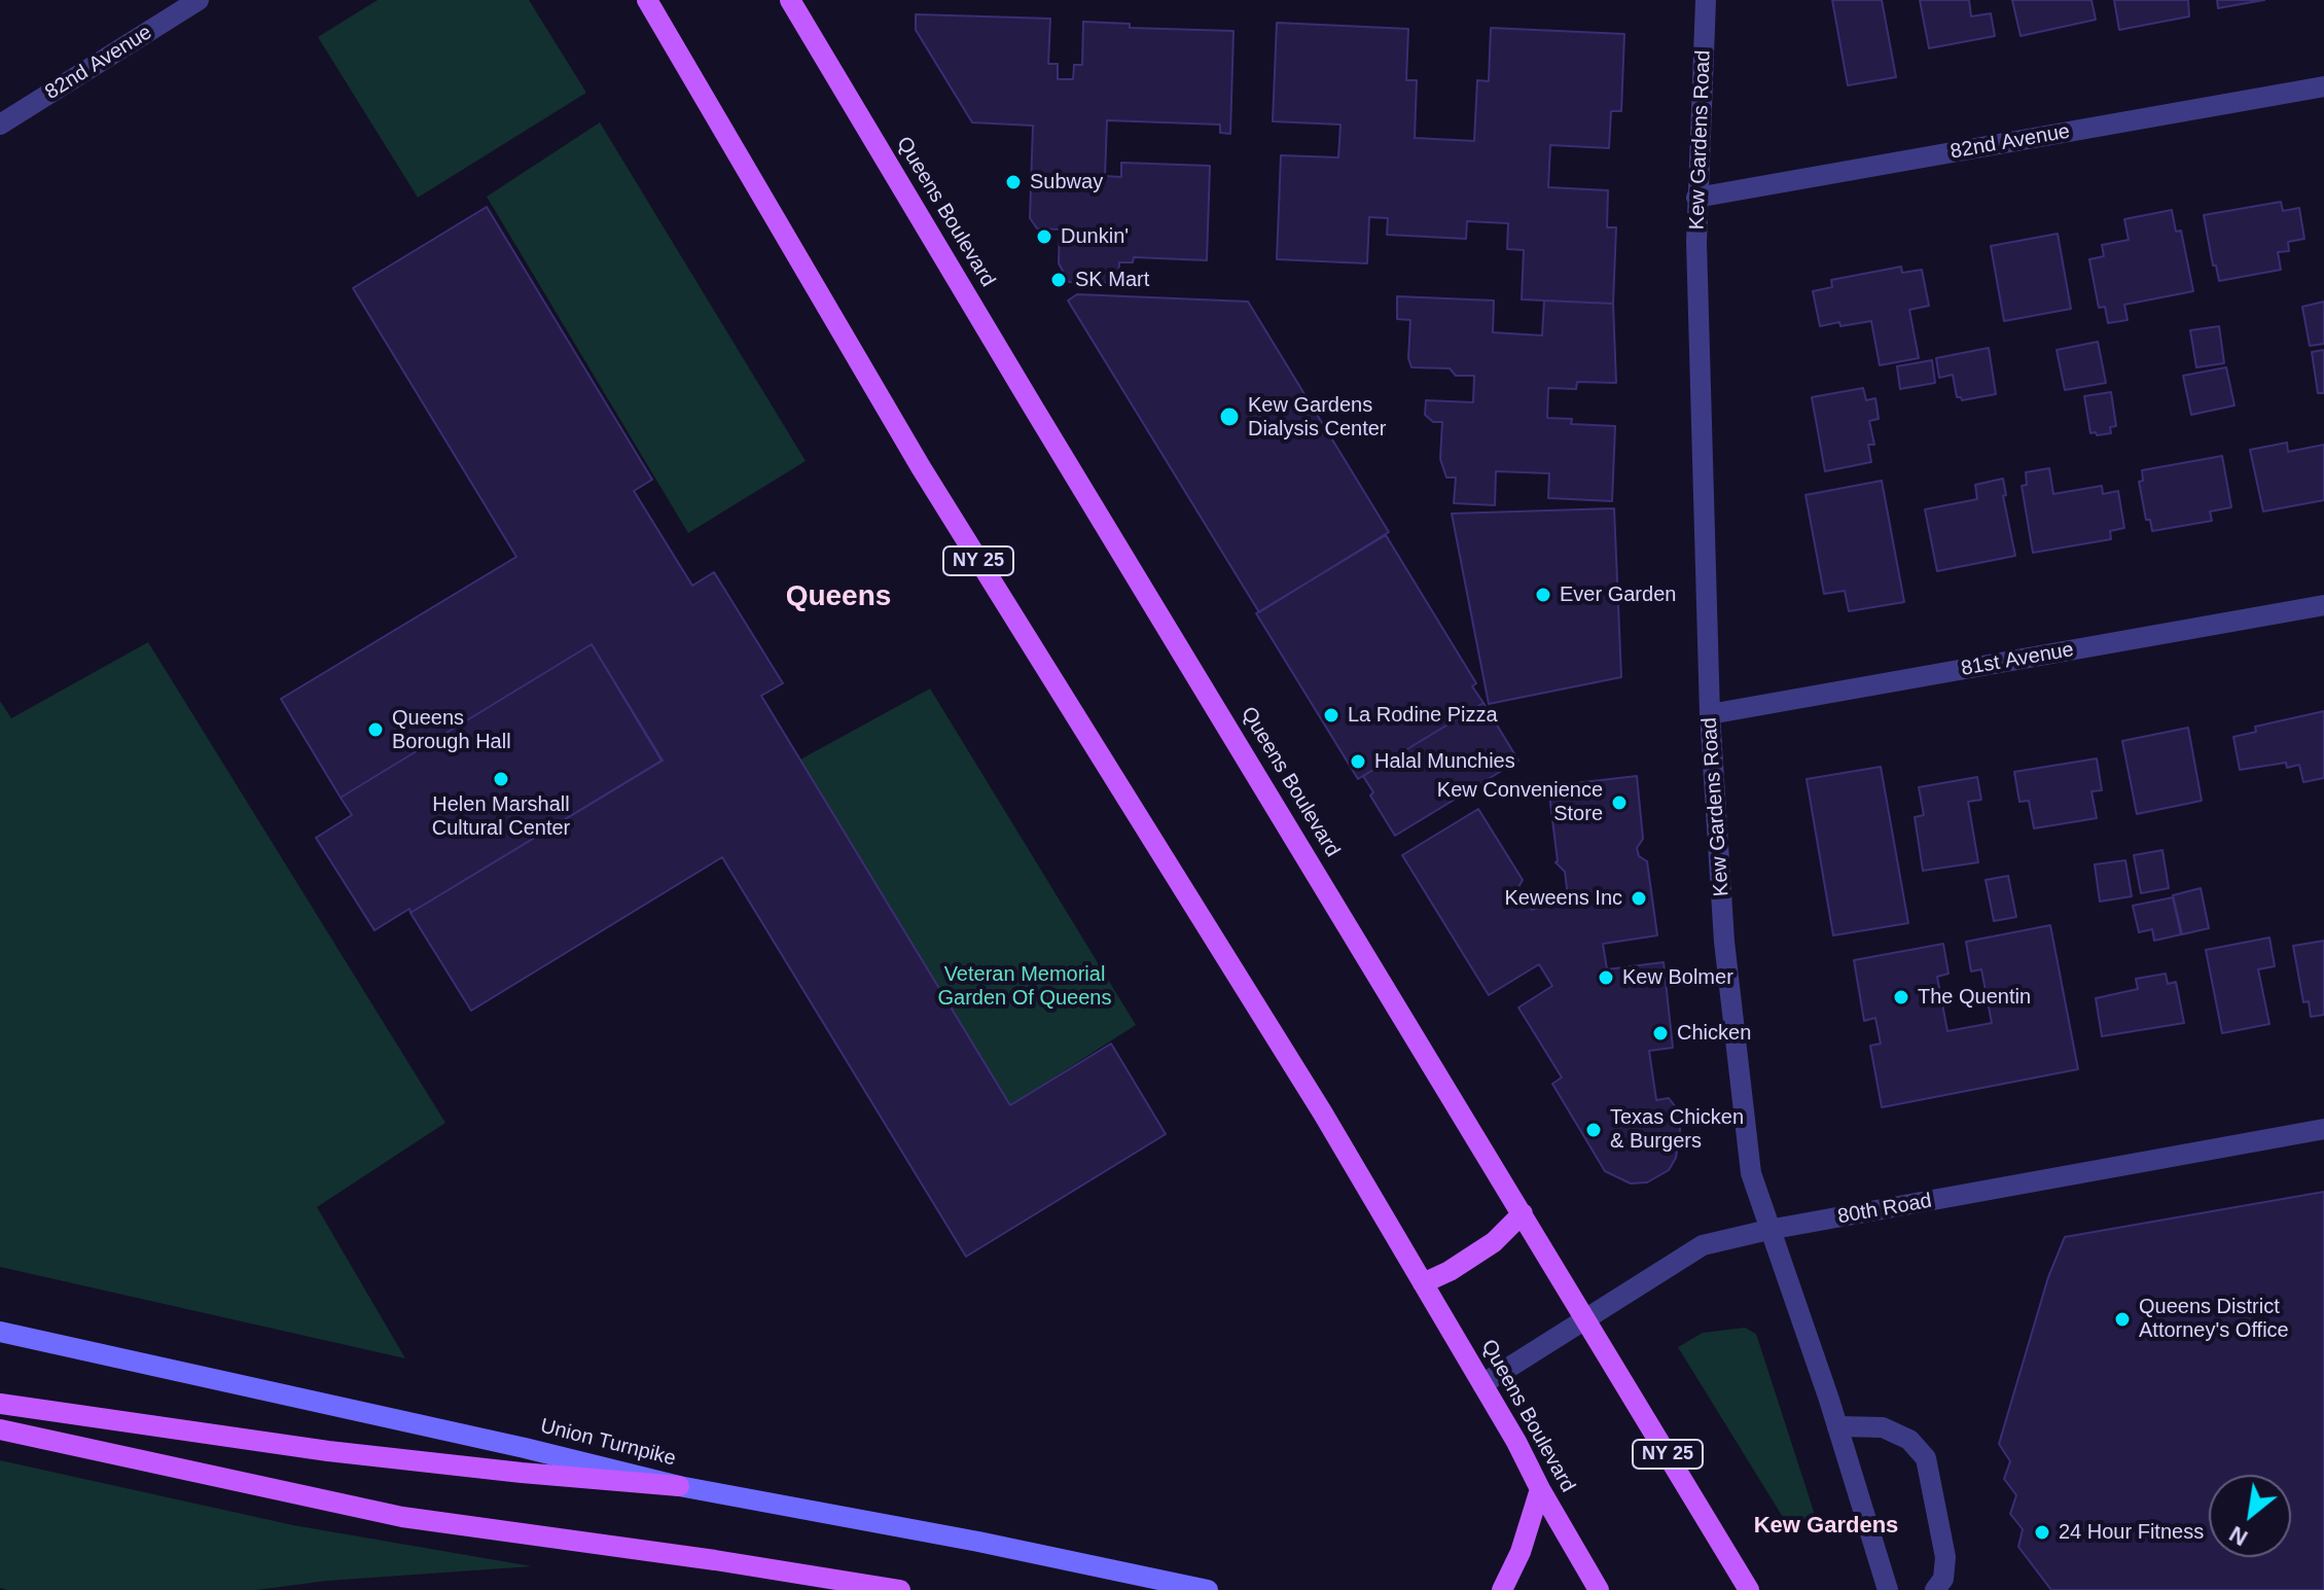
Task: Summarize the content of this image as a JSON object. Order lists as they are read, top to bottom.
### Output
{
  "streets": {
    "main road": ["Queens Boulevard", "NY 25", "Union Turnpike"],
    "street": [
      "82nd Avenue",
      "Kew Gardens Road",
      "81st Avenue",
      "80th Road"
    ]
  },
  "crossings": [
    ["82nd Avenue", "Kew Gardens Road"],
    ["Kew Gardens Road", "81st Avenue"],
    ["Kew Gardens Road", "80th Road"],
    ["Queens Boulevard", "80th Road"]
  ],
  "districts": ["Queens", "Kew Gardens"],
  "parks": ["Veteran Memorial Garden Of Queens"],
  "places": [
    "Subway",
    "Dunkin'",
    "SK Mart",
    "Kew Gardens Dialysis Center",
    "Ever Garden",
    "La Rodine Pizza",
    "Queens Borough Hall",
    "Halal Munchies",
    "Helen Marshall Cultural Center",
    "Kew Convenience Store",
    "Keweens Inc",
    "Kew Bolmer",
    "The Quentin",
    "Chicken",
    "Texas Chicken & Burgers",
    "Queens District Attorney's Office",
    "24 Hour Fitness"
  ],
  "north": "bottom left"
}
